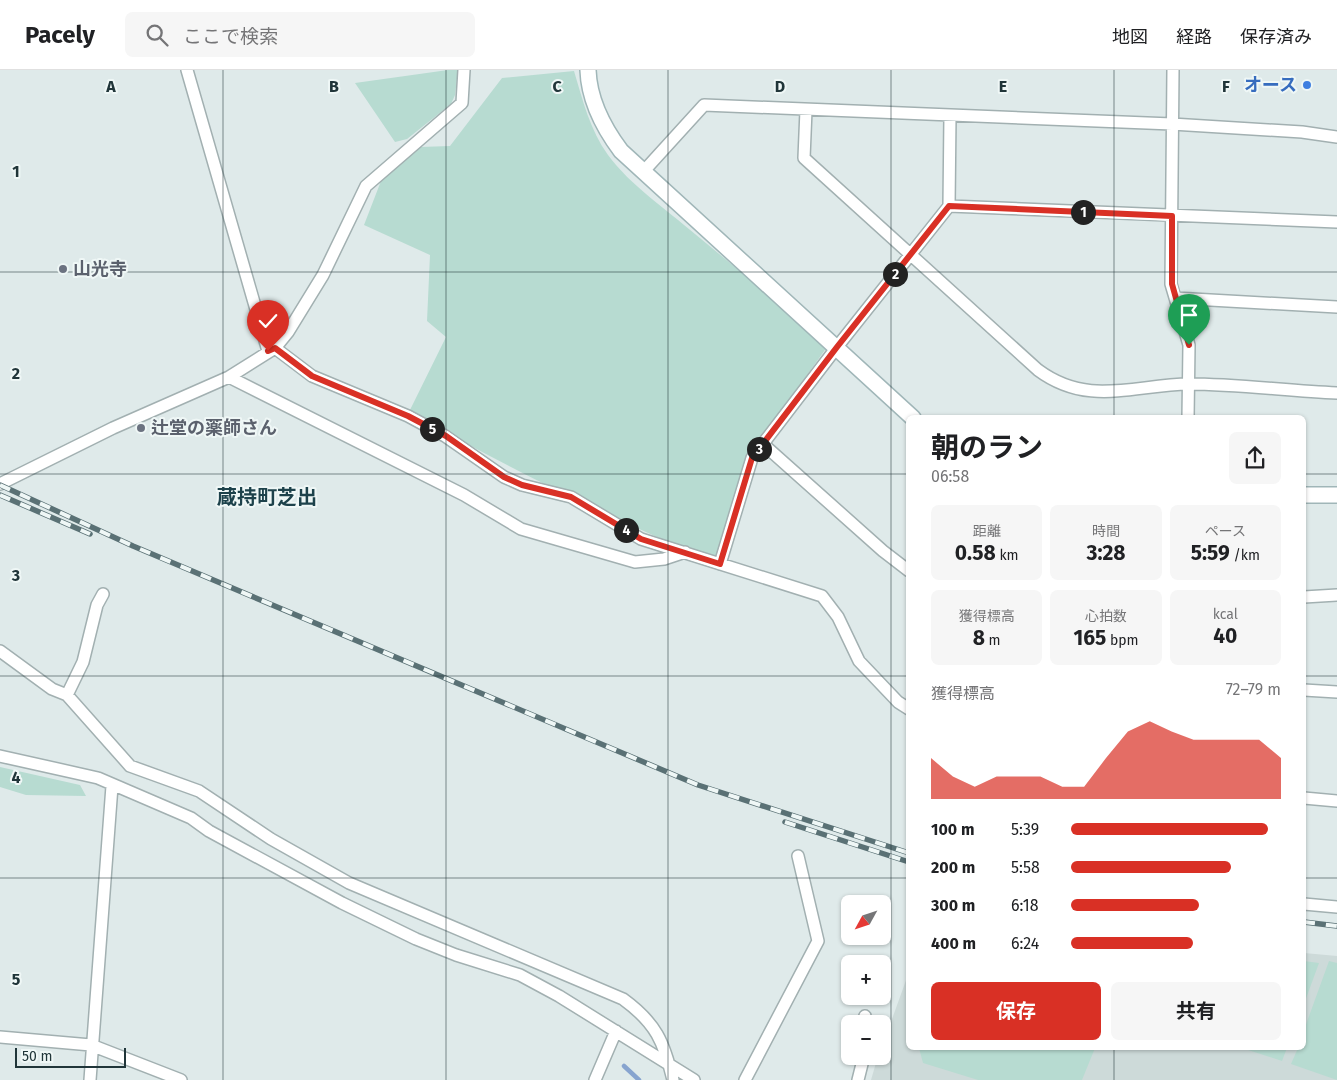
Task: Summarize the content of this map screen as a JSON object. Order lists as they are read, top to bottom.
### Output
{
  "districts": ["蔵持町芝出"],
  "places": ["オース", "山光寺", "辻堂の薬師さん"],
  "scale_bar": "50 m",
  "north": "bottom left",
  "page": {
    "header": "Pacely",
    "search": "ここで検索",
    "nav": ["地図", "経路", "保存済み"],
    "pins": [
      "1",
      "2",
      "5",
      "3",
      "4"
    ],
    "heading": ["朝のラン", "06:58"],
    "stats": [
      ["距離", "0.58 km"],
      ["時間", "3:28"],
      ["ペース", "5:59 /km"],
      ["獲得標高", "8 m"],
      ["心拍数", "165 bpm"],
      ["kcal", "40"]
    ],
    "chart": ["獲得標高", "72–79 m"],
    "list": [
      {
        "name": "100 m",
        "note": "5:39"
      },
      {
        "name": "200 m",
        "note": "5:58"
      },
      {
        "name": "300 m",
        "note": "6:18"
      },
      {
        "name": "400 m",
        "note": "6:24"
      }
    ],
    "map_buttons": ["+", "−"],
    "buttons": ["保存", "共有"],
    "scale": "50 m"
  },
  "grid": {
    "columns": [
      "A",
      "B",
      "C",
      "D",
      "E",
      "F"
    ],
    "rows": [
      "1",
      "2",
      "3",
      "4",
      "5"
    ]
  }
}
